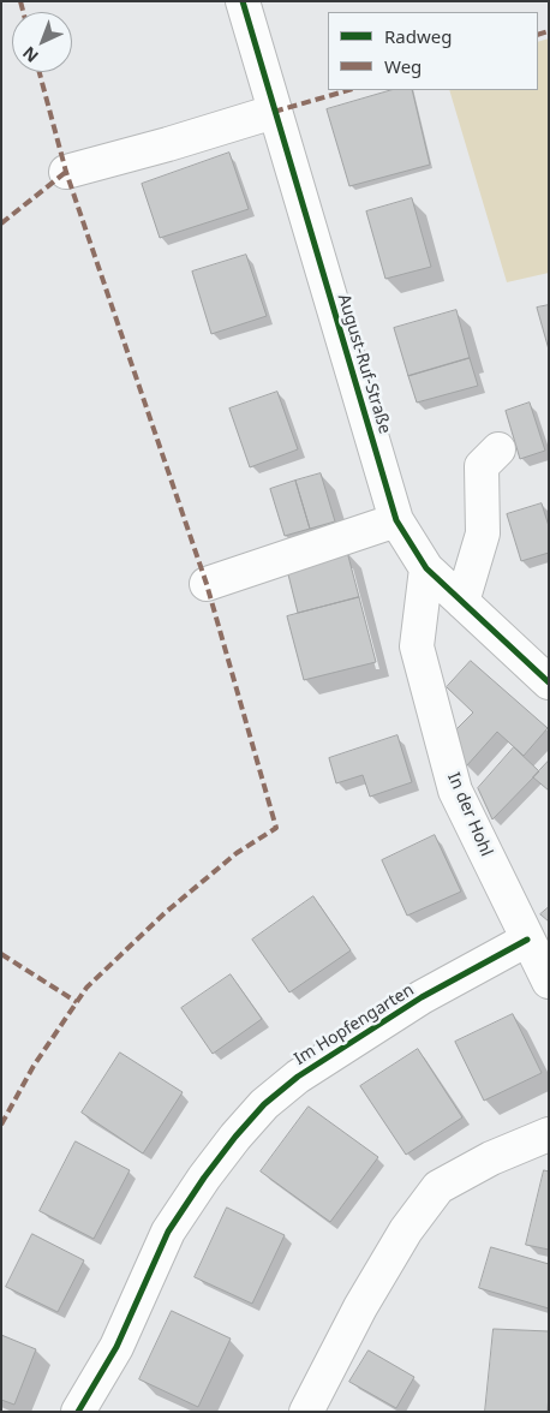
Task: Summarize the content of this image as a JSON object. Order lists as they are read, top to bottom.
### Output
{
  "streets": {
    "street": ["August-Ruf-Straße", "In der Hohl", "Im Hopfengarten"]
  },
  "crossings": [
    ["August-Ruf-Straße", "In der Hohl"],
    ["In der Hohl", "Im Hopfengarten"]
  ],
  "legend": ["Radweg", "Weg"],
  "north": "bottom left"
}
